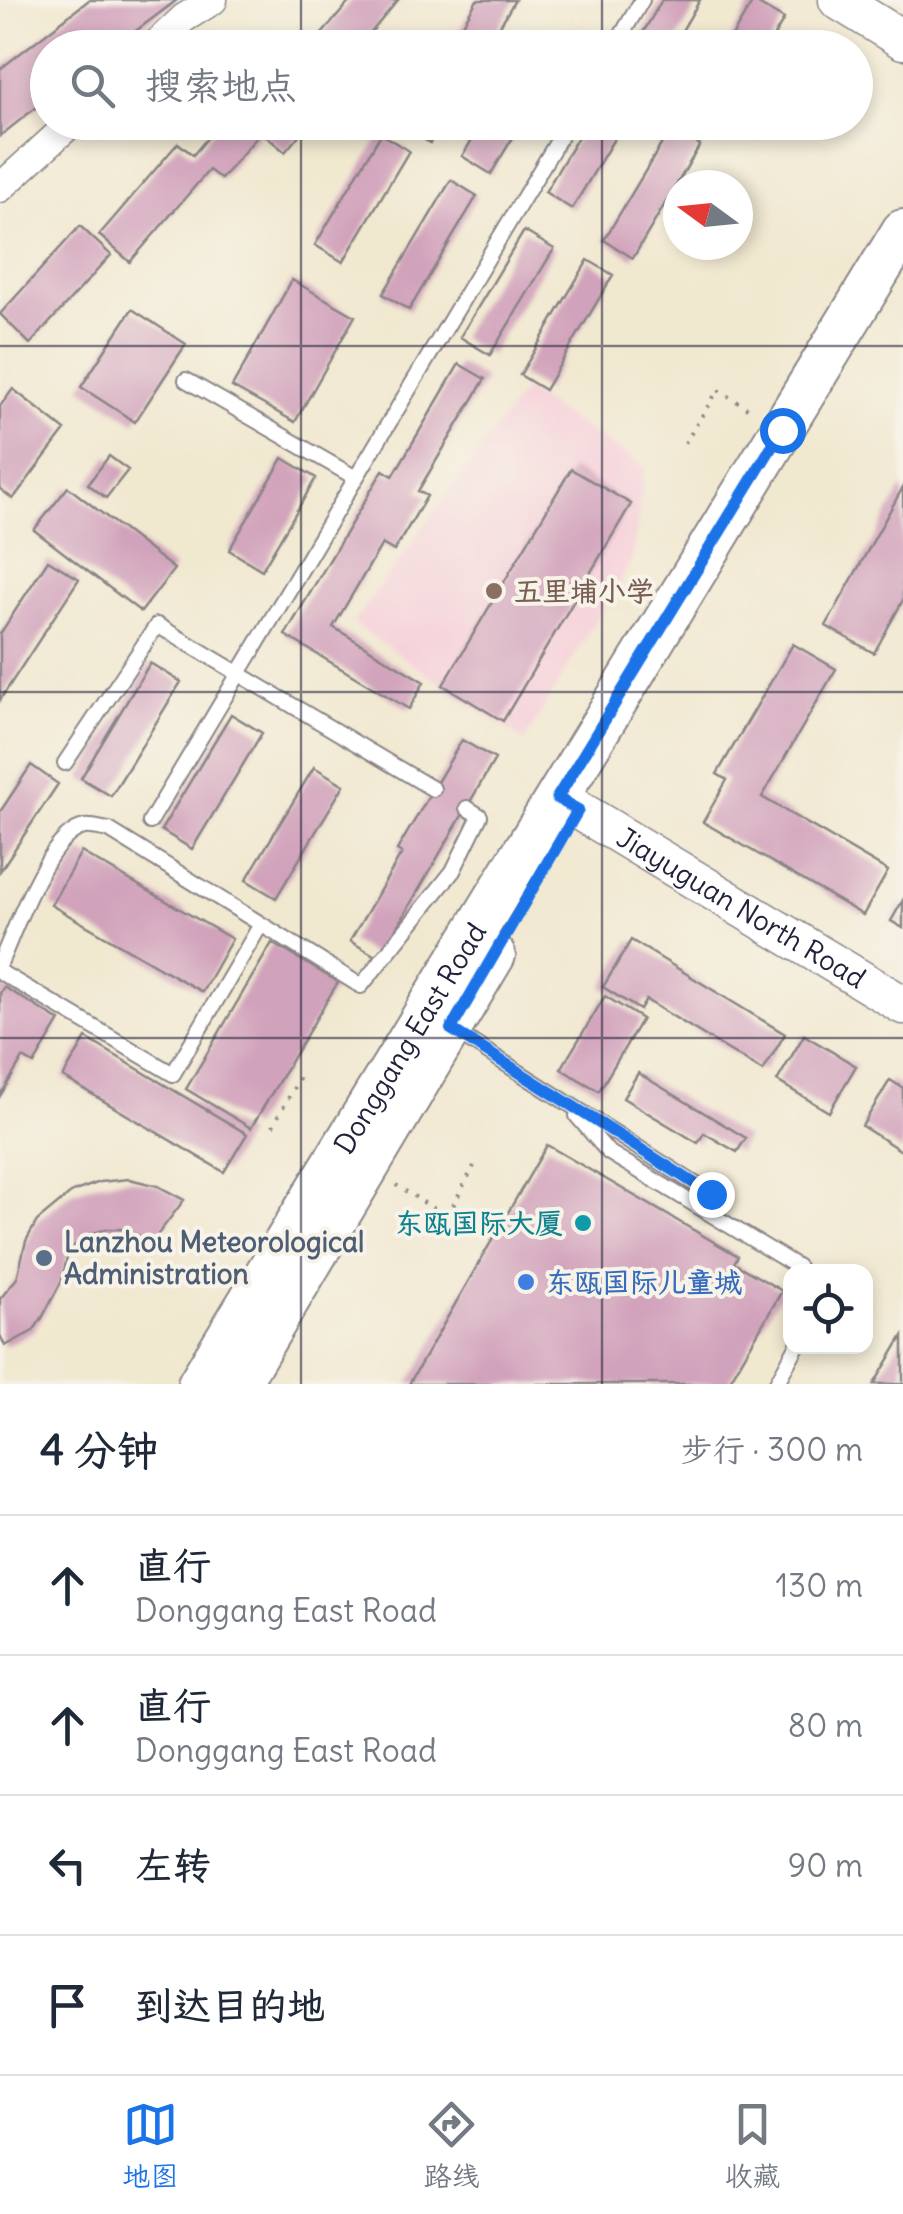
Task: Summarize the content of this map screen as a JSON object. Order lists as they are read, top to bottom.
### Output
{
  "streets": {
    "main road": ["Jiayuguan North Road", "Donggang East Road"]
  },
  "crossings": [
    ["Jiayuguan North Road", "Donggang East Road"]
  ],
  "places": [
    "五里埔小学",
    "东瓯国际大厦",
    "Lanzhou Meteorological Administration",
    "东瓯国际儿童城"
  ],
  "north": "left",
  "page": {
    "search": "搜索地点",
    "heading": ["4 分钟", "步行 · 300 m"],
    "list": [
      ["直行", "Donggang East Road", "130 m"],
      ["直行", "Donggang East Road", "80 m"],
      ["左转", "90 m"],
      "到达目的地"
    ],
    "nav": ["地图", "路线", "收藏"]
  }
}
